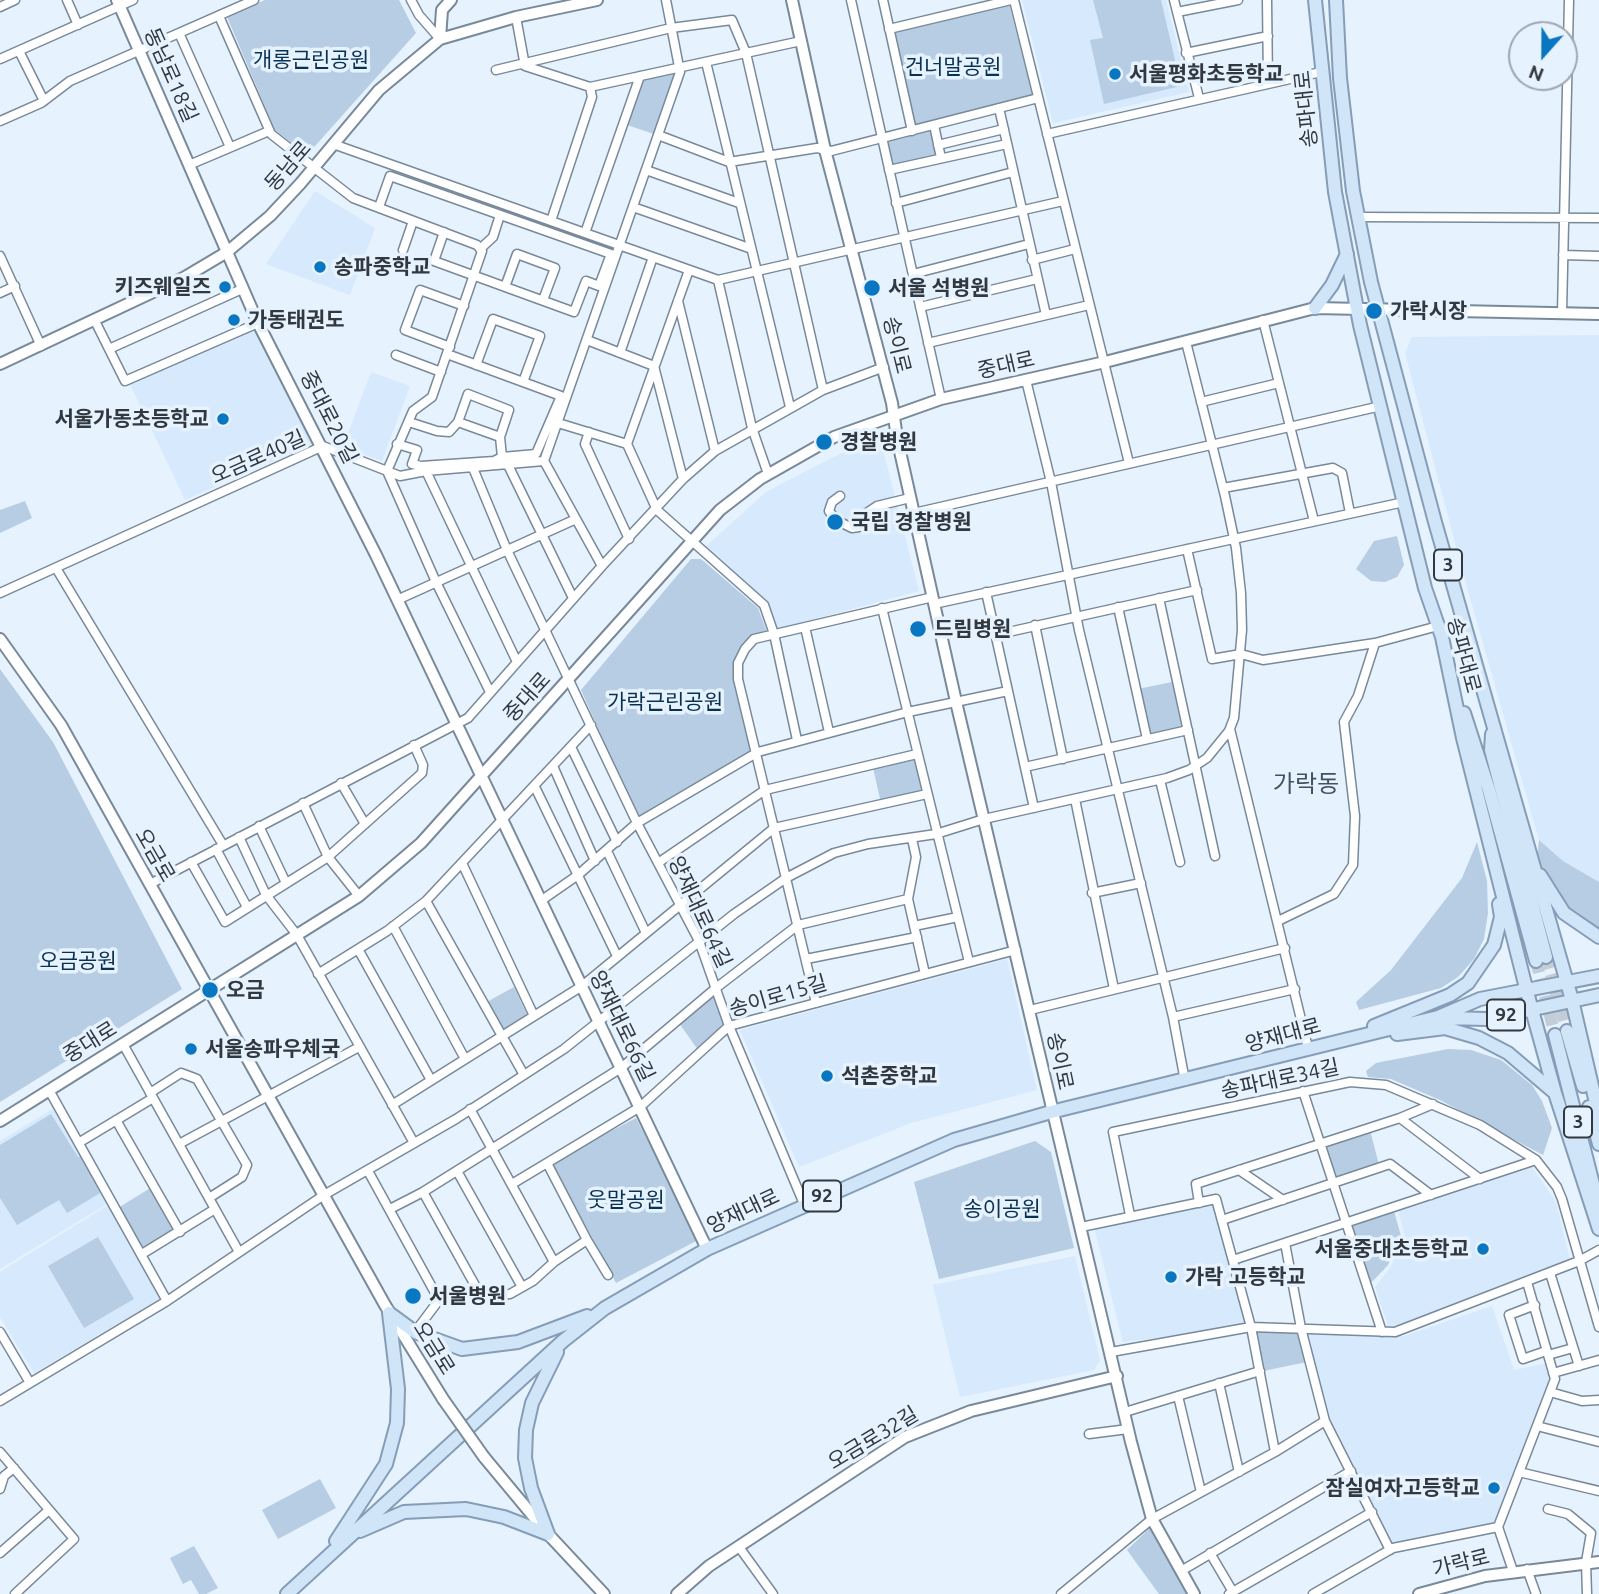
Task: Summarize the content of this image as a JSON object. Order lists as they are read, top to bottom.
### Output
{
  "streets": {
    "main road": [
      "송파대로",
      "3",
      "92",
      "양재대로"
    ],
    "street": [
      "동남로18길",
      "동남로",
      "송이로",
      "중대로",
      "중대로20길",
      "오금로40길",
      "오금로",
      "양재대로64길",
      "송이로15길",
      "양재대로66길",
      "송파대로34길",
      "오금로32길",
      "가락로"
    ]
  },
  "crossings": [
    ["동남로18길", "동남로"],
    ["동남로18길", "중대로20길"],
    ["송파대로", "중대로"],
    ["송파대로", "3"],
    ["송파대로", "양재대로"],
    ["동남로", "중대로20길"],
    ["송이로", "중대로"],
    ["송이로", "송이로15길"],
    ["송이로", "양재대로"],
    ["송이로", "오금로32길"],
    ["중대로", "중대로20길"],
    ["중대로", "오금로"],
    ["중대로", "양재대로64길"],
    ["중대로", "양재대로66길"],
    ["중대로20길", "오금로40길"],
    ["중대로20길", "양재대로66길"],
    ["오금로40길", "양재대로64길"],
    ["양재대로64길", "송이로15길"],
    ["양재대로64길", "양재대로"],
    ["송이로15길", "양재대로66길"],
    ["양재대로66길", "양재대로"]
  ],
  "districts": ["가락동"],
  "parks": [
    "개롱근린공원",
    "건너말공원",
    "가락근린공원",
    "오금공원",
    "웃말공원",
    "송이공원"
  ],
  "places": [
    "서울평화초등학교",
    "송파중학교",
    "키즈웨일즈",
    "서울 석병원",
    "가락시장",
    "가동태권도",
    "서울가동초등학교",
    "경찰병원",
    "국립 경찰병원",
    "드림병원",
    "오금",
    "서울송파우체국",
    "석촌중학교",
    "서울중대초등학교",
    "가락 고등학교",
    "서울병원",
    "잠실여자고등학교"
  ],
  "north": "bottom"
}
